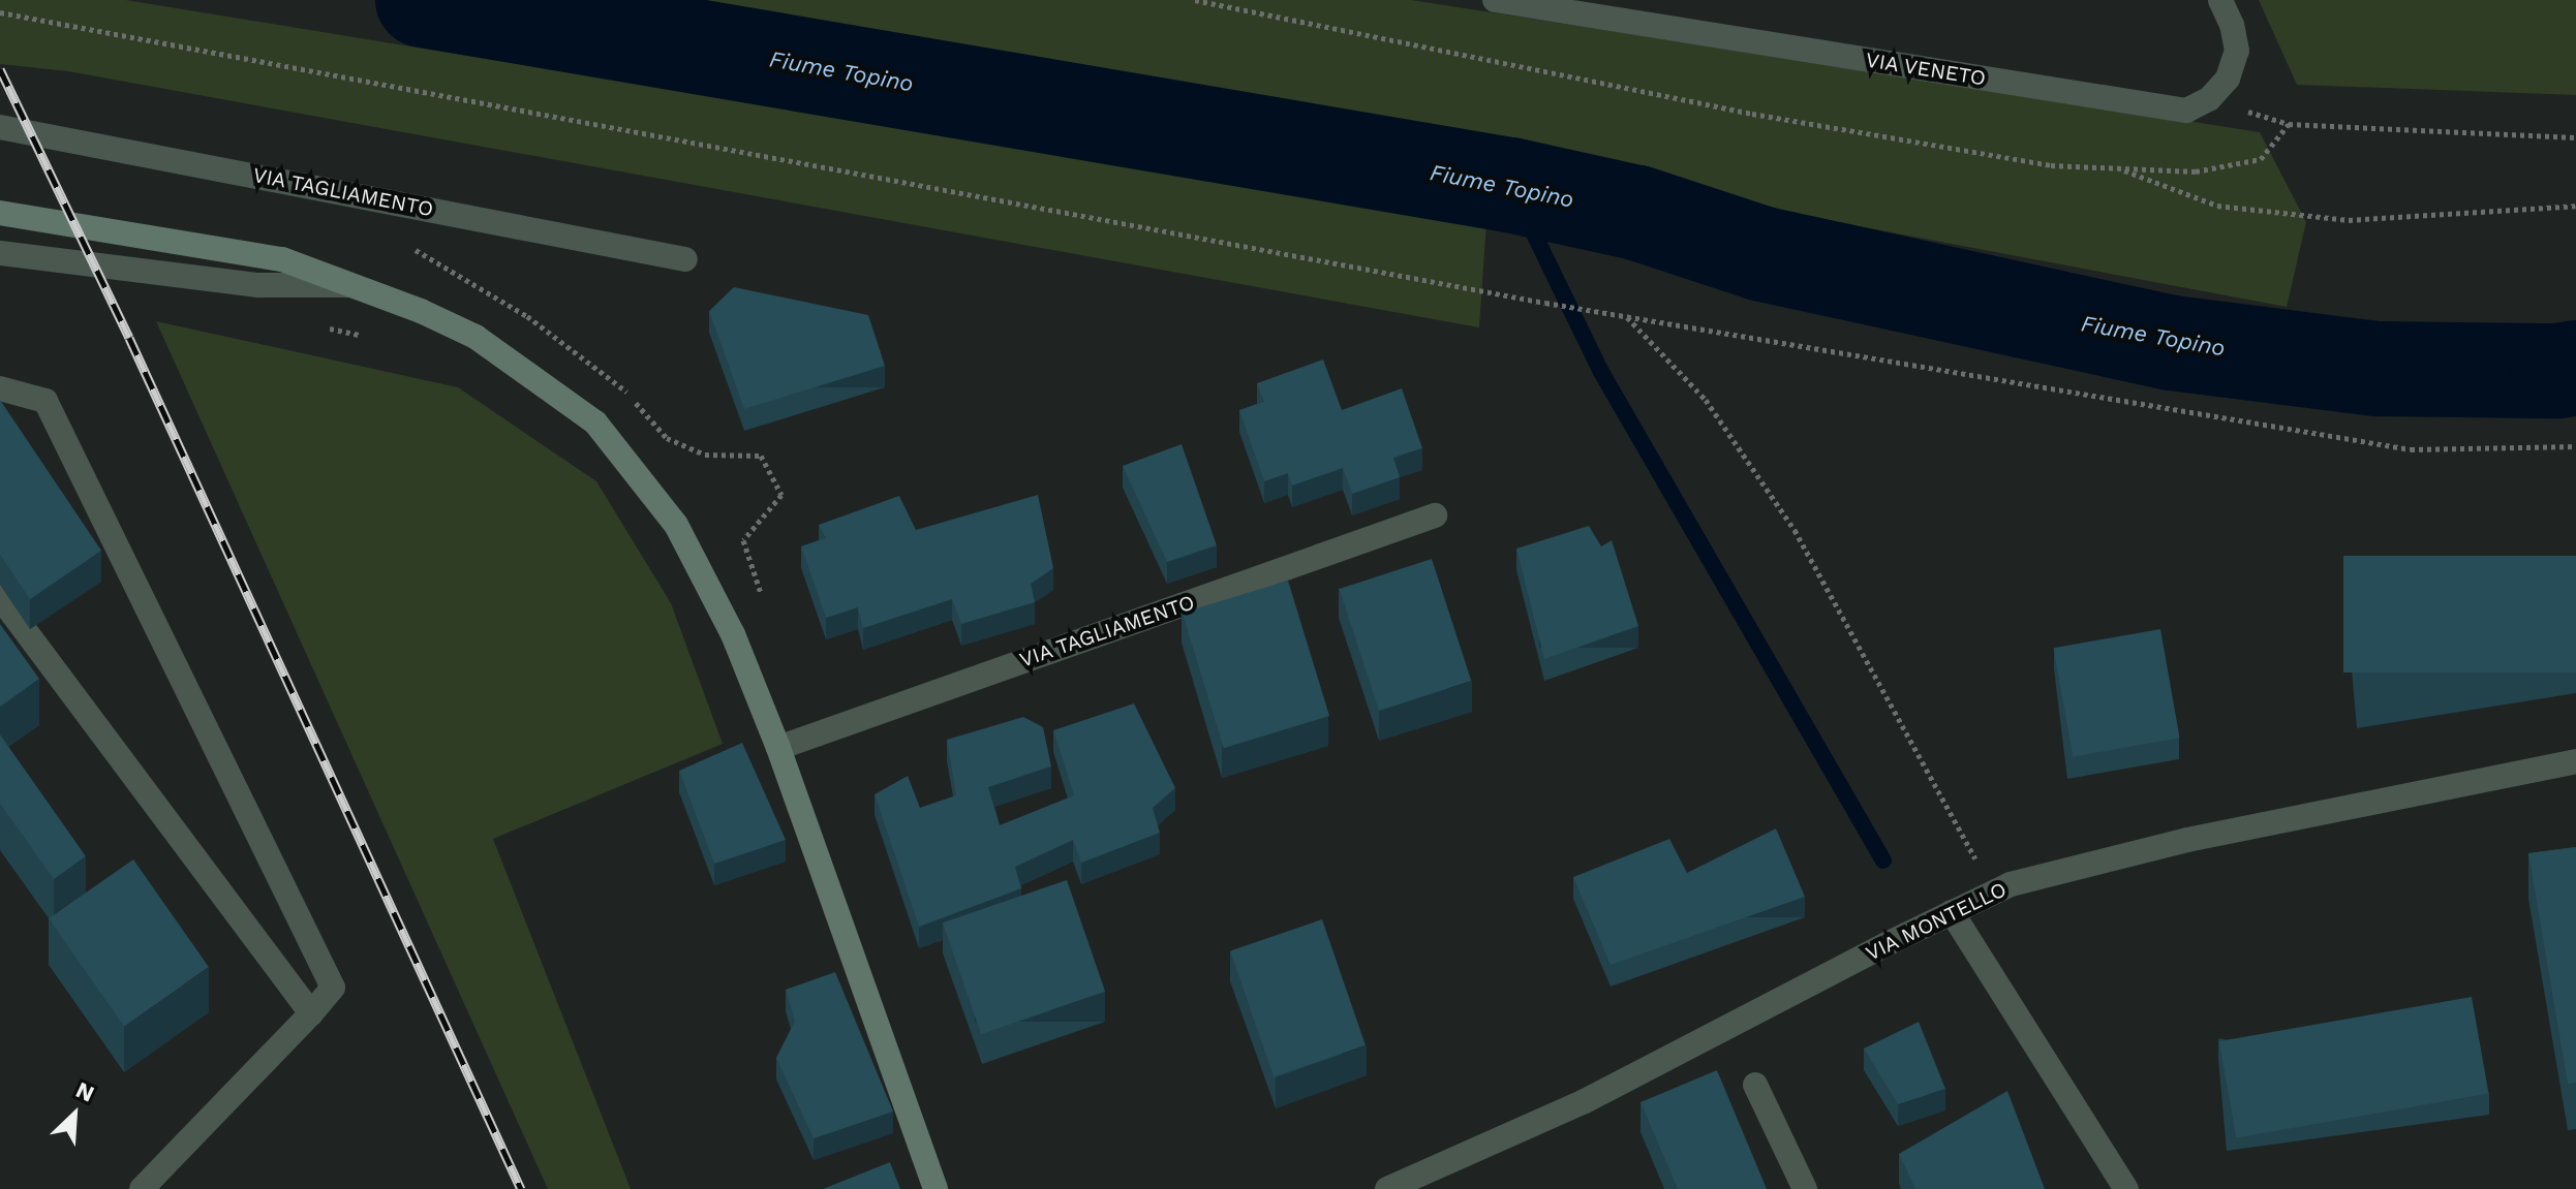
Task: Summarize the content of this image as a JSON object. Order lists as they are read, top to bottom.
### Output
{
  "streets": {
    "street": ["VIA VENETO", "VIA TAGLIAMENTO", "VIA MONTELLO"]
  },
  "water": ["Fiume Topino"],
  "north": "top right"
}
